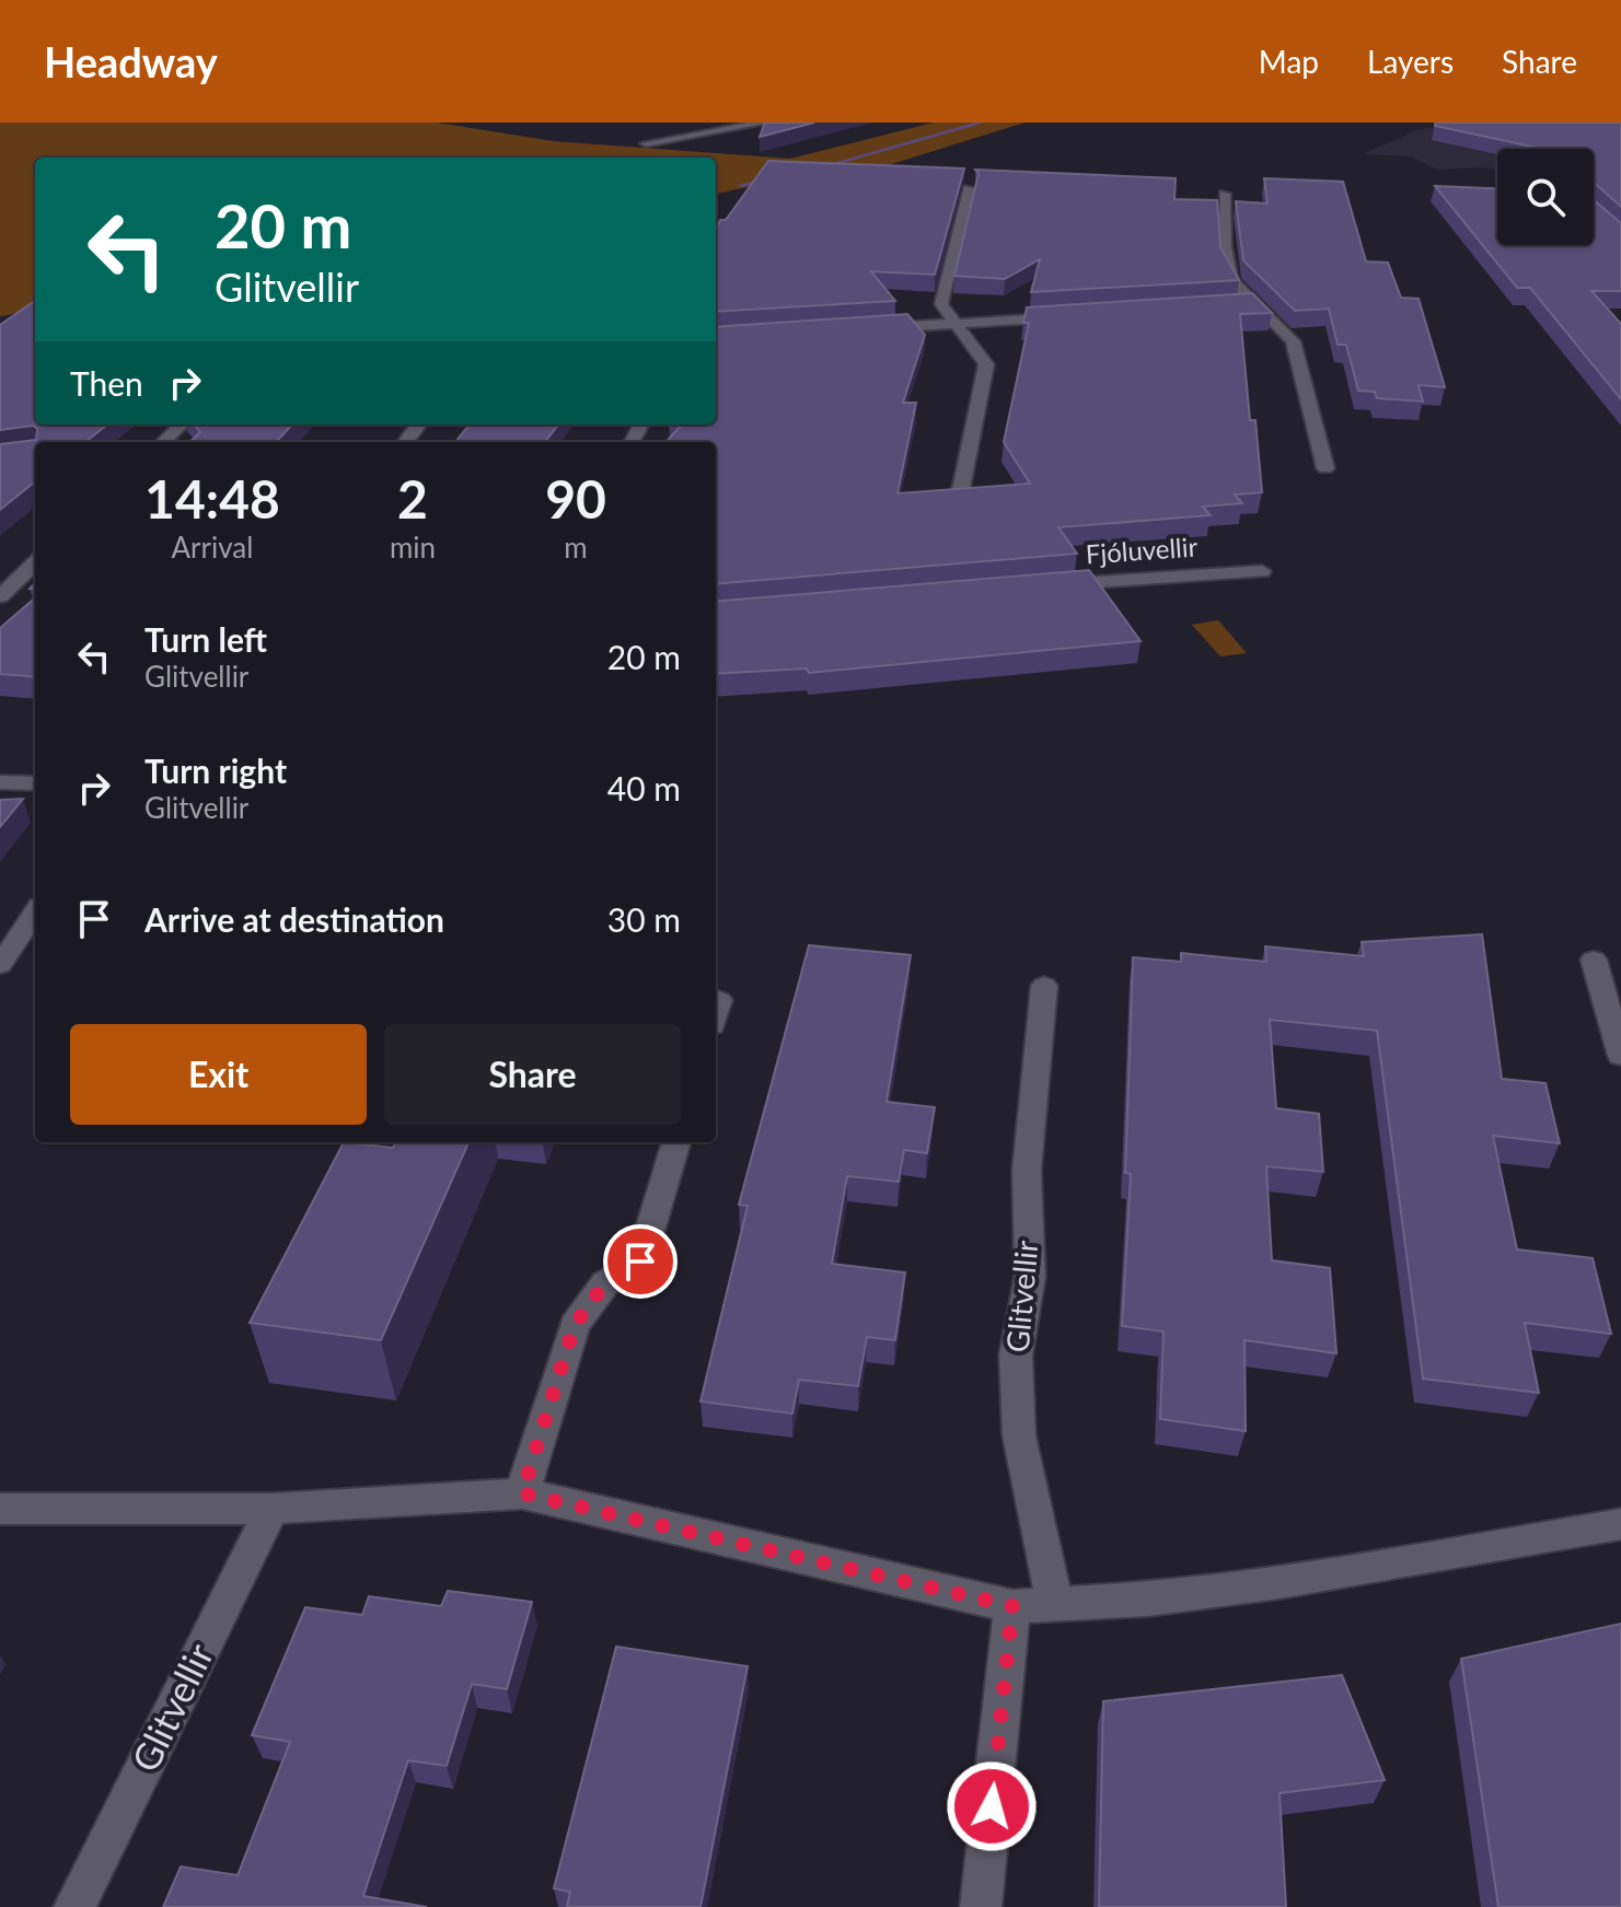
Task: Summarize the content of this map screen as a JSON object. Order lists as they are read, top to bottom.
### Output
{
  "streets": {
    "street": ["Fjóluvellir", "Glitvellir"]
  },
  "page": {
    "header": "Headway",
    "nav": ["Map", "Layers", "Share"],
    "turn": ["20 m", "Glitvellir"],
    "then": "Then",
    "eta": [
      "14:48",
      "Arrival",
      "2",
      "min",
      "90",
      "m"
    ],
    "list": [
      {
        "name": "Turn left",
        "note": "Glitvellir",
        "value": "20 m"
      },
      {
        "name": "Turn right",
        "note": "Glitvellir",
        "value": "40 m"
      },
      {
        "name": "Arrive at destination",
        "value": "30 m"
      }
    ],
    "buttons": ["Exit", "Share"]
  }
}
